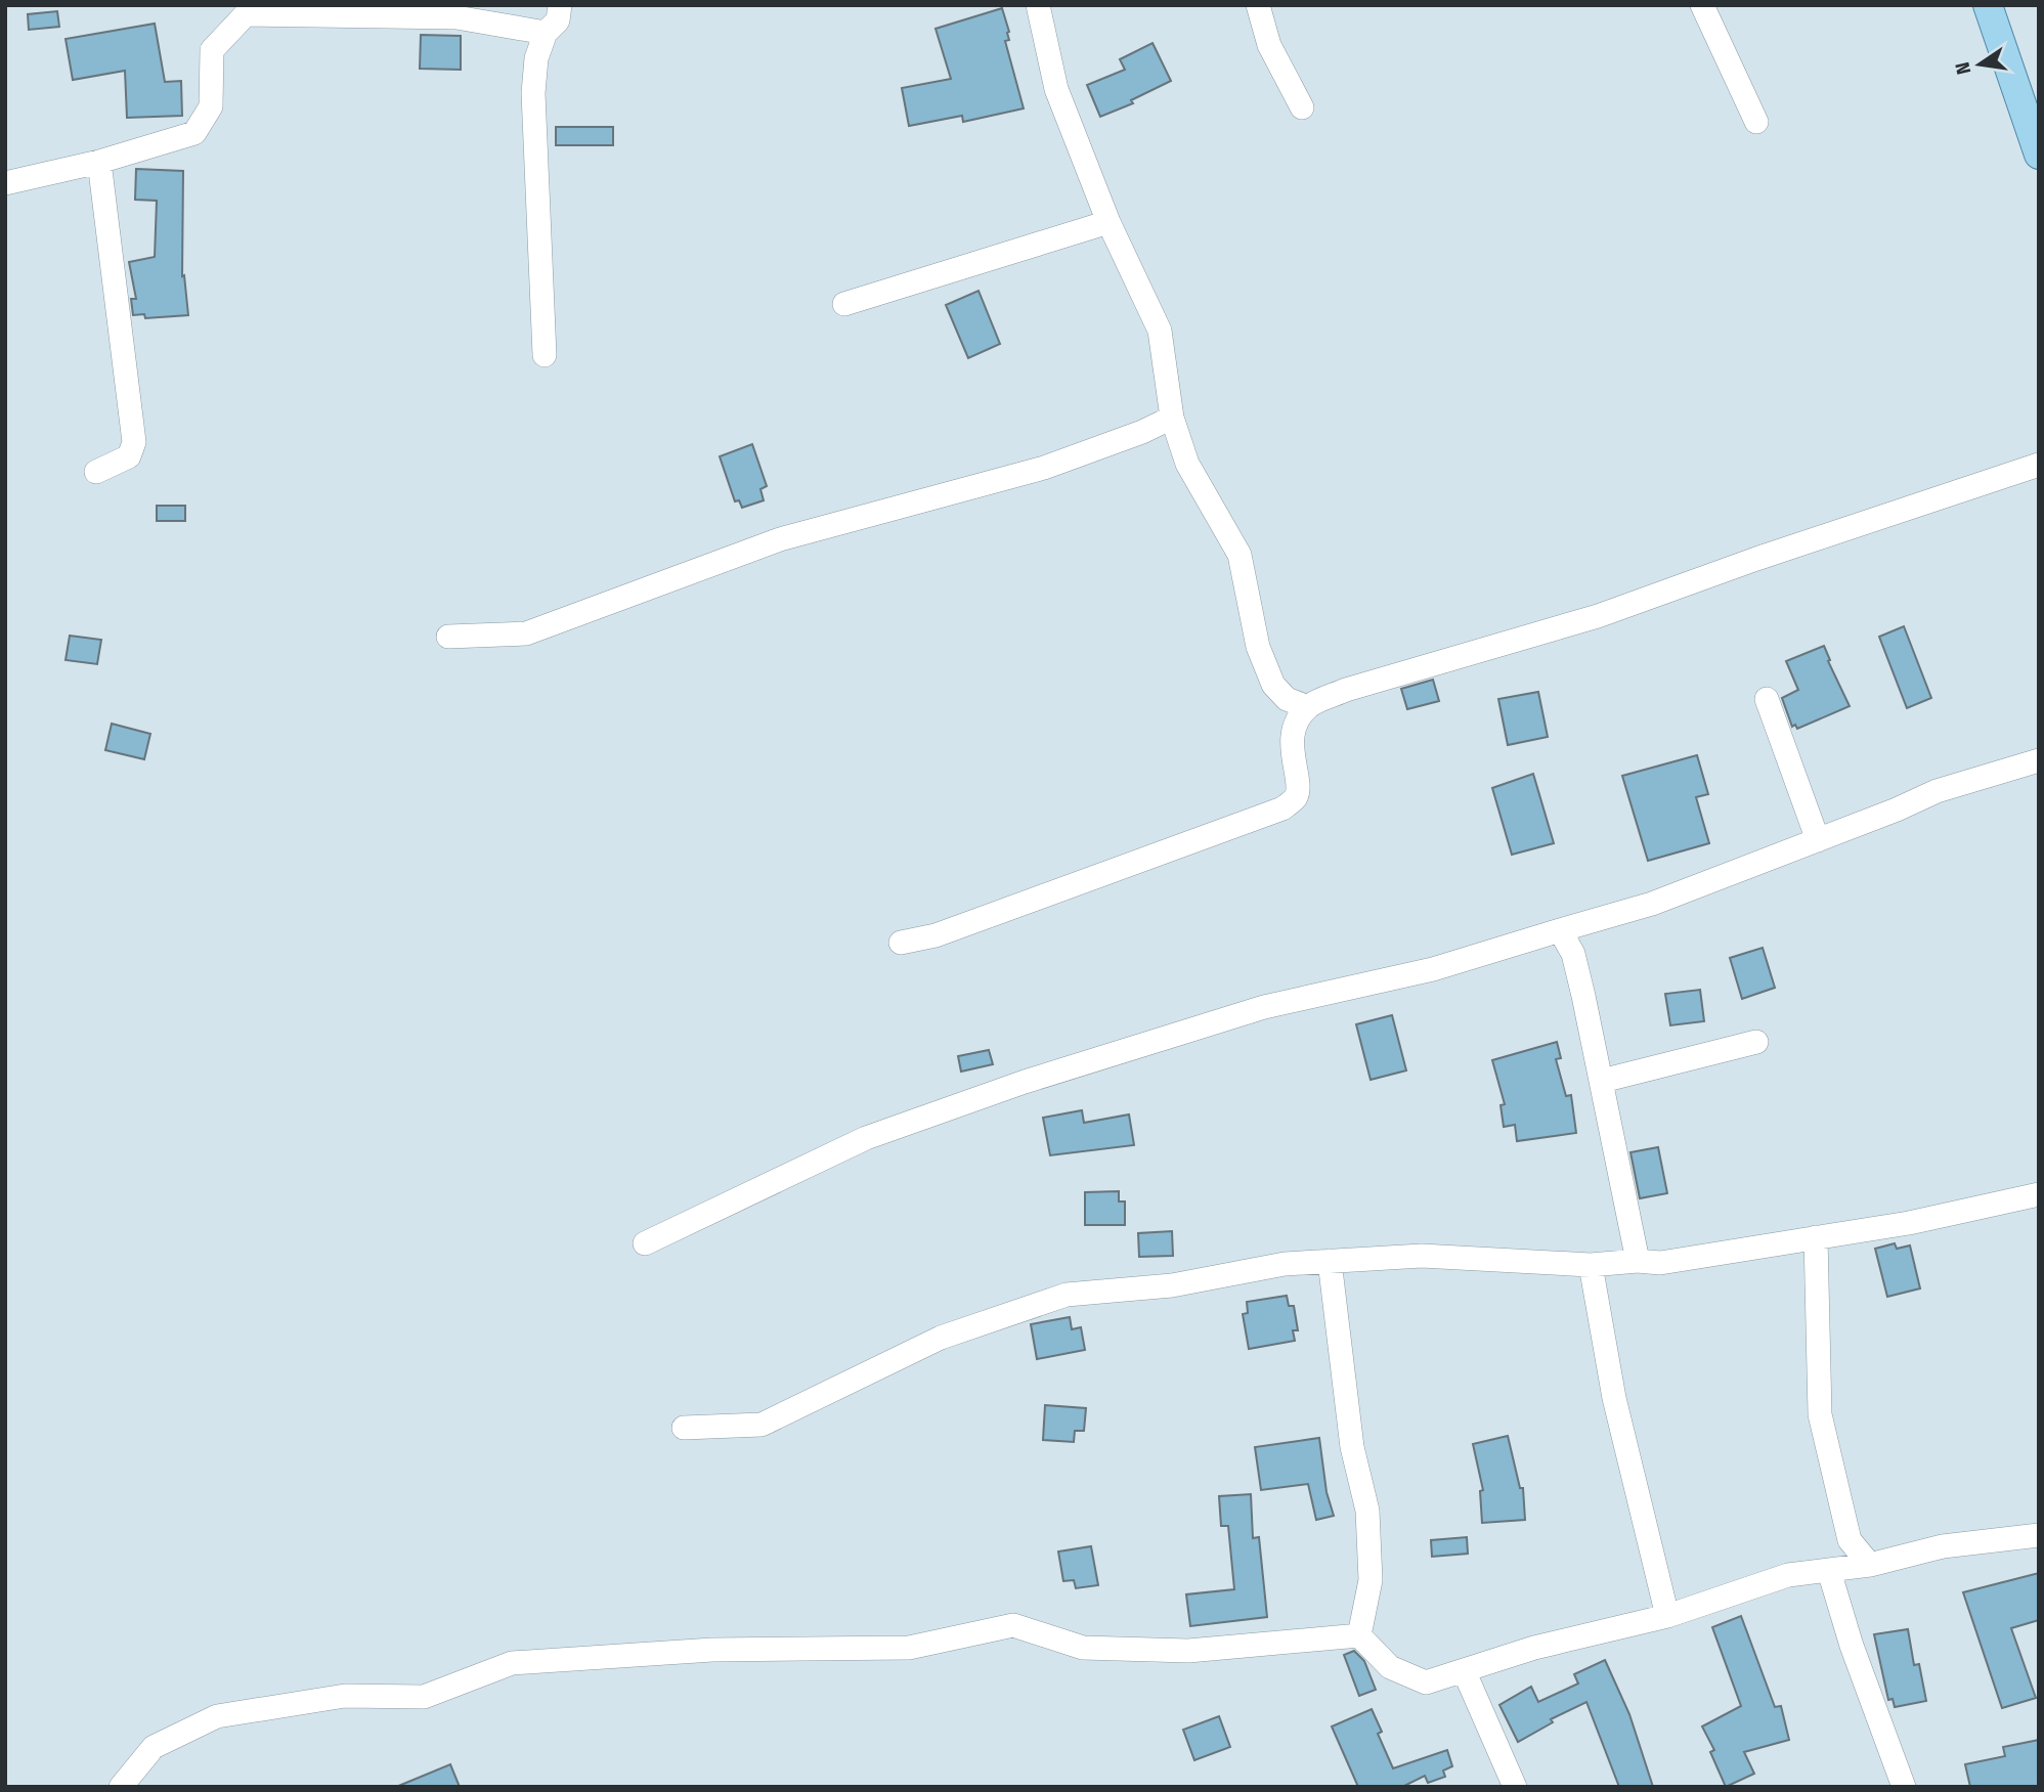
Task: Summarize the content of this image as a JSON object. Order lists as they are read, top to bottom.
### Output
{
  "north": "left"
}
